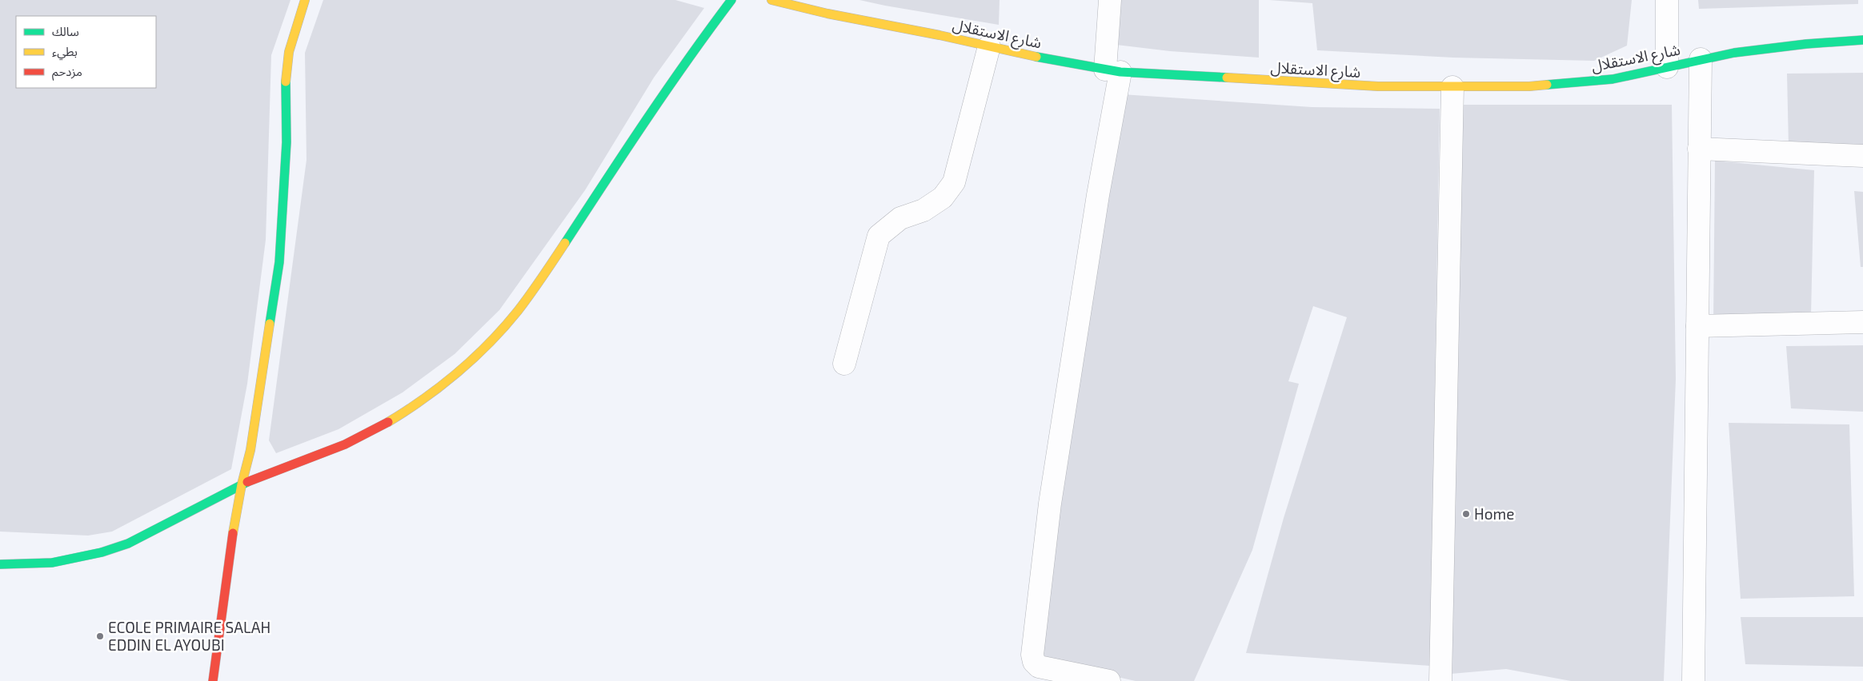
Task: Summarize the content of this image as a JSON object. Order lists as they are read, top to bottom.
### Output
{
  "streets": {
    "street": ["شارع الاستقلال"]
  },
  "places": ["Home", "ECOLE PRIMAIRE SALAH EDDIN EL AYOUBI"],
  "legend": ["سالك", "بطيء", "مزدحم"]
}
